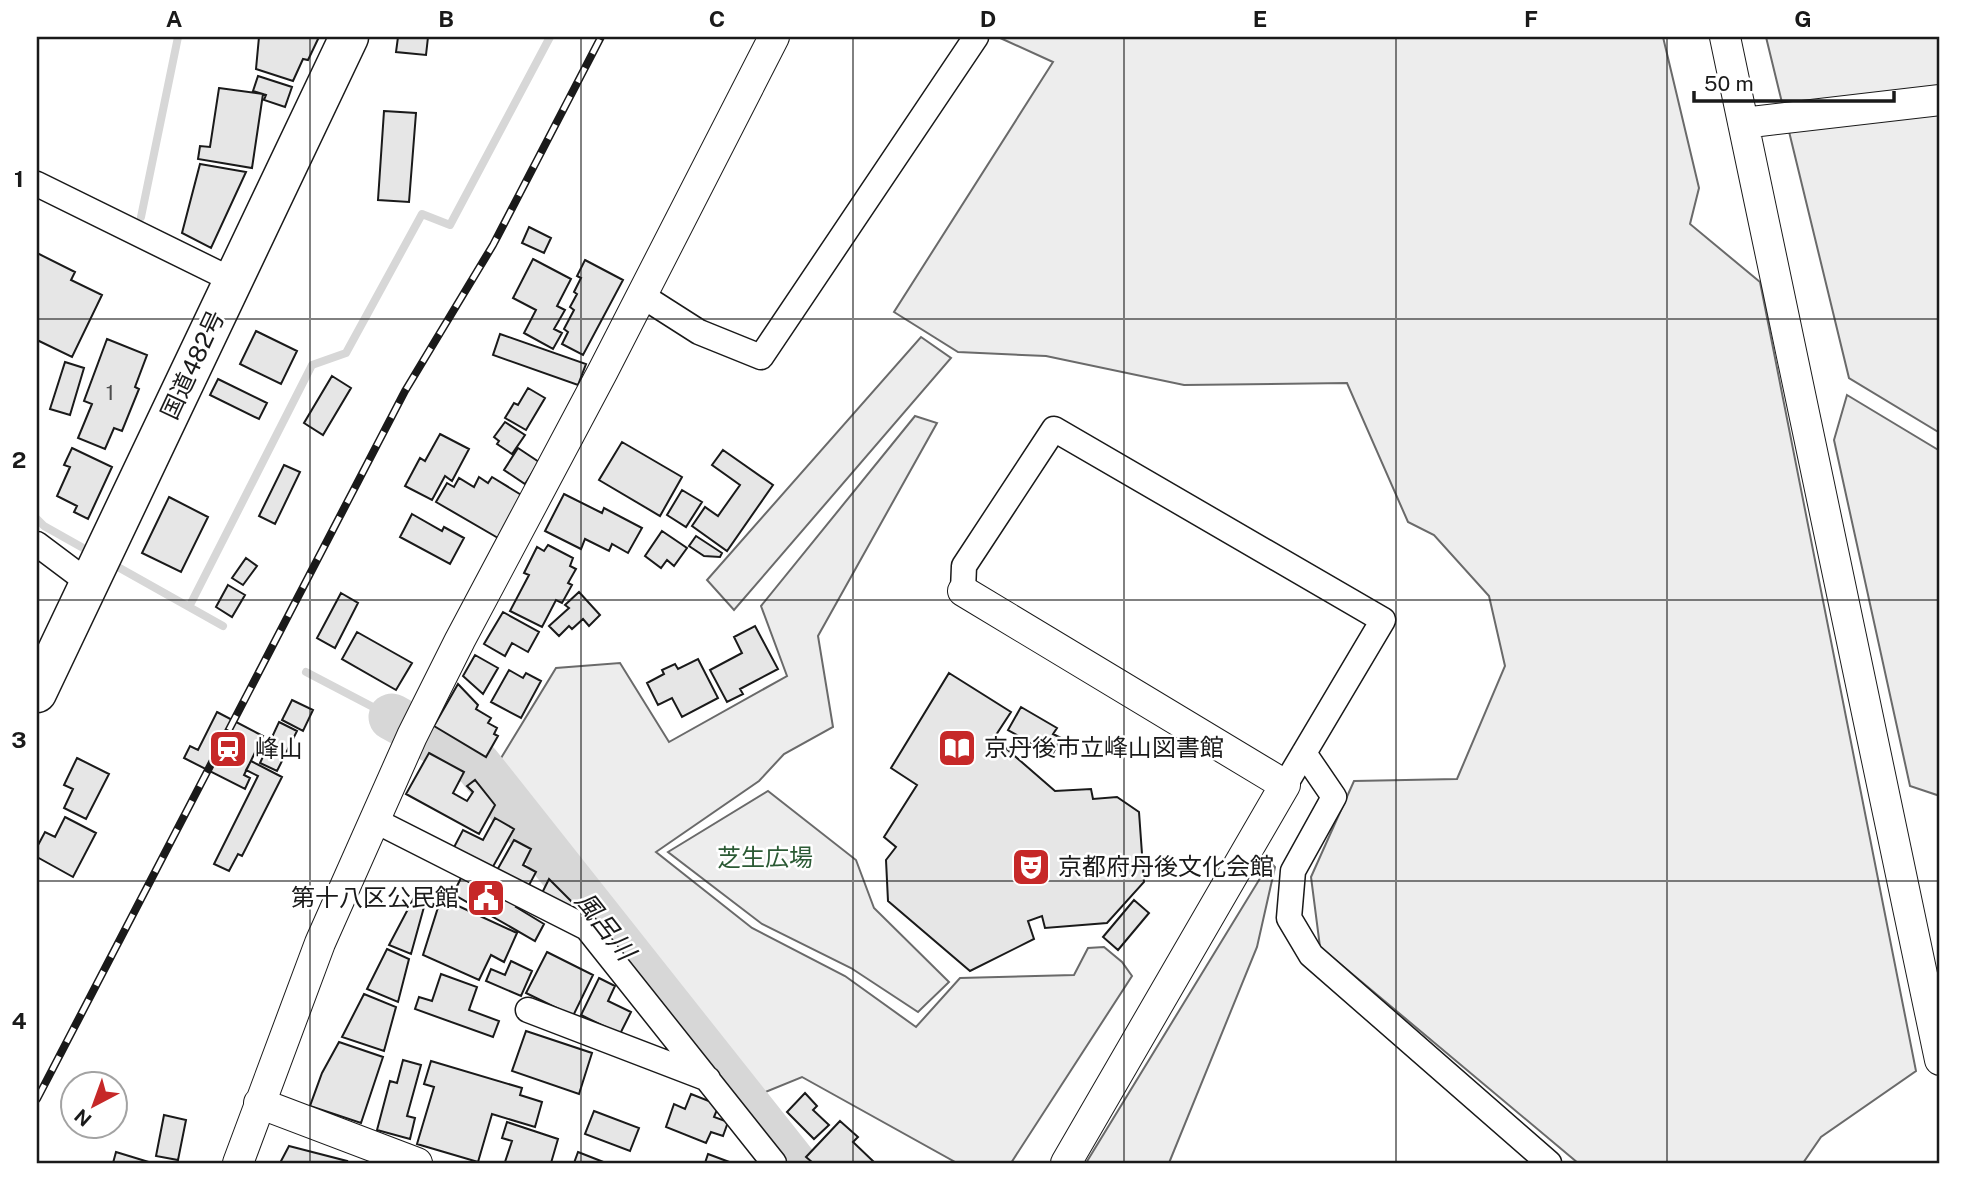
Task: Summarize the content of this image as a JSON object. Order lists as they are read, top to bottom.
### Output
{
  "streets": {
    "highway": ["国道482号"]
  },
  "water": ["風呂川"],
  "parks": ["芝生広場"],
  "places": {
    "library": ["京丹後市立峰山図書館"],
    "station": ["峰山"],
    "theatre": ["京都府丹後文化会館"],
    "public building": ["第十八区公民館"]
  },
  "house_numbers": ["1"],
  "scale_bar": "50 m",
  "north": "bottom left",
  "grid": {
    "columns": [
      "A",
      "B",
      "C",
      "D",
      "E",
      "F",
      "G"
    ],
    "rows": [
      "1",
      "2",
      "3",
      "4"
    ]
  }
}
